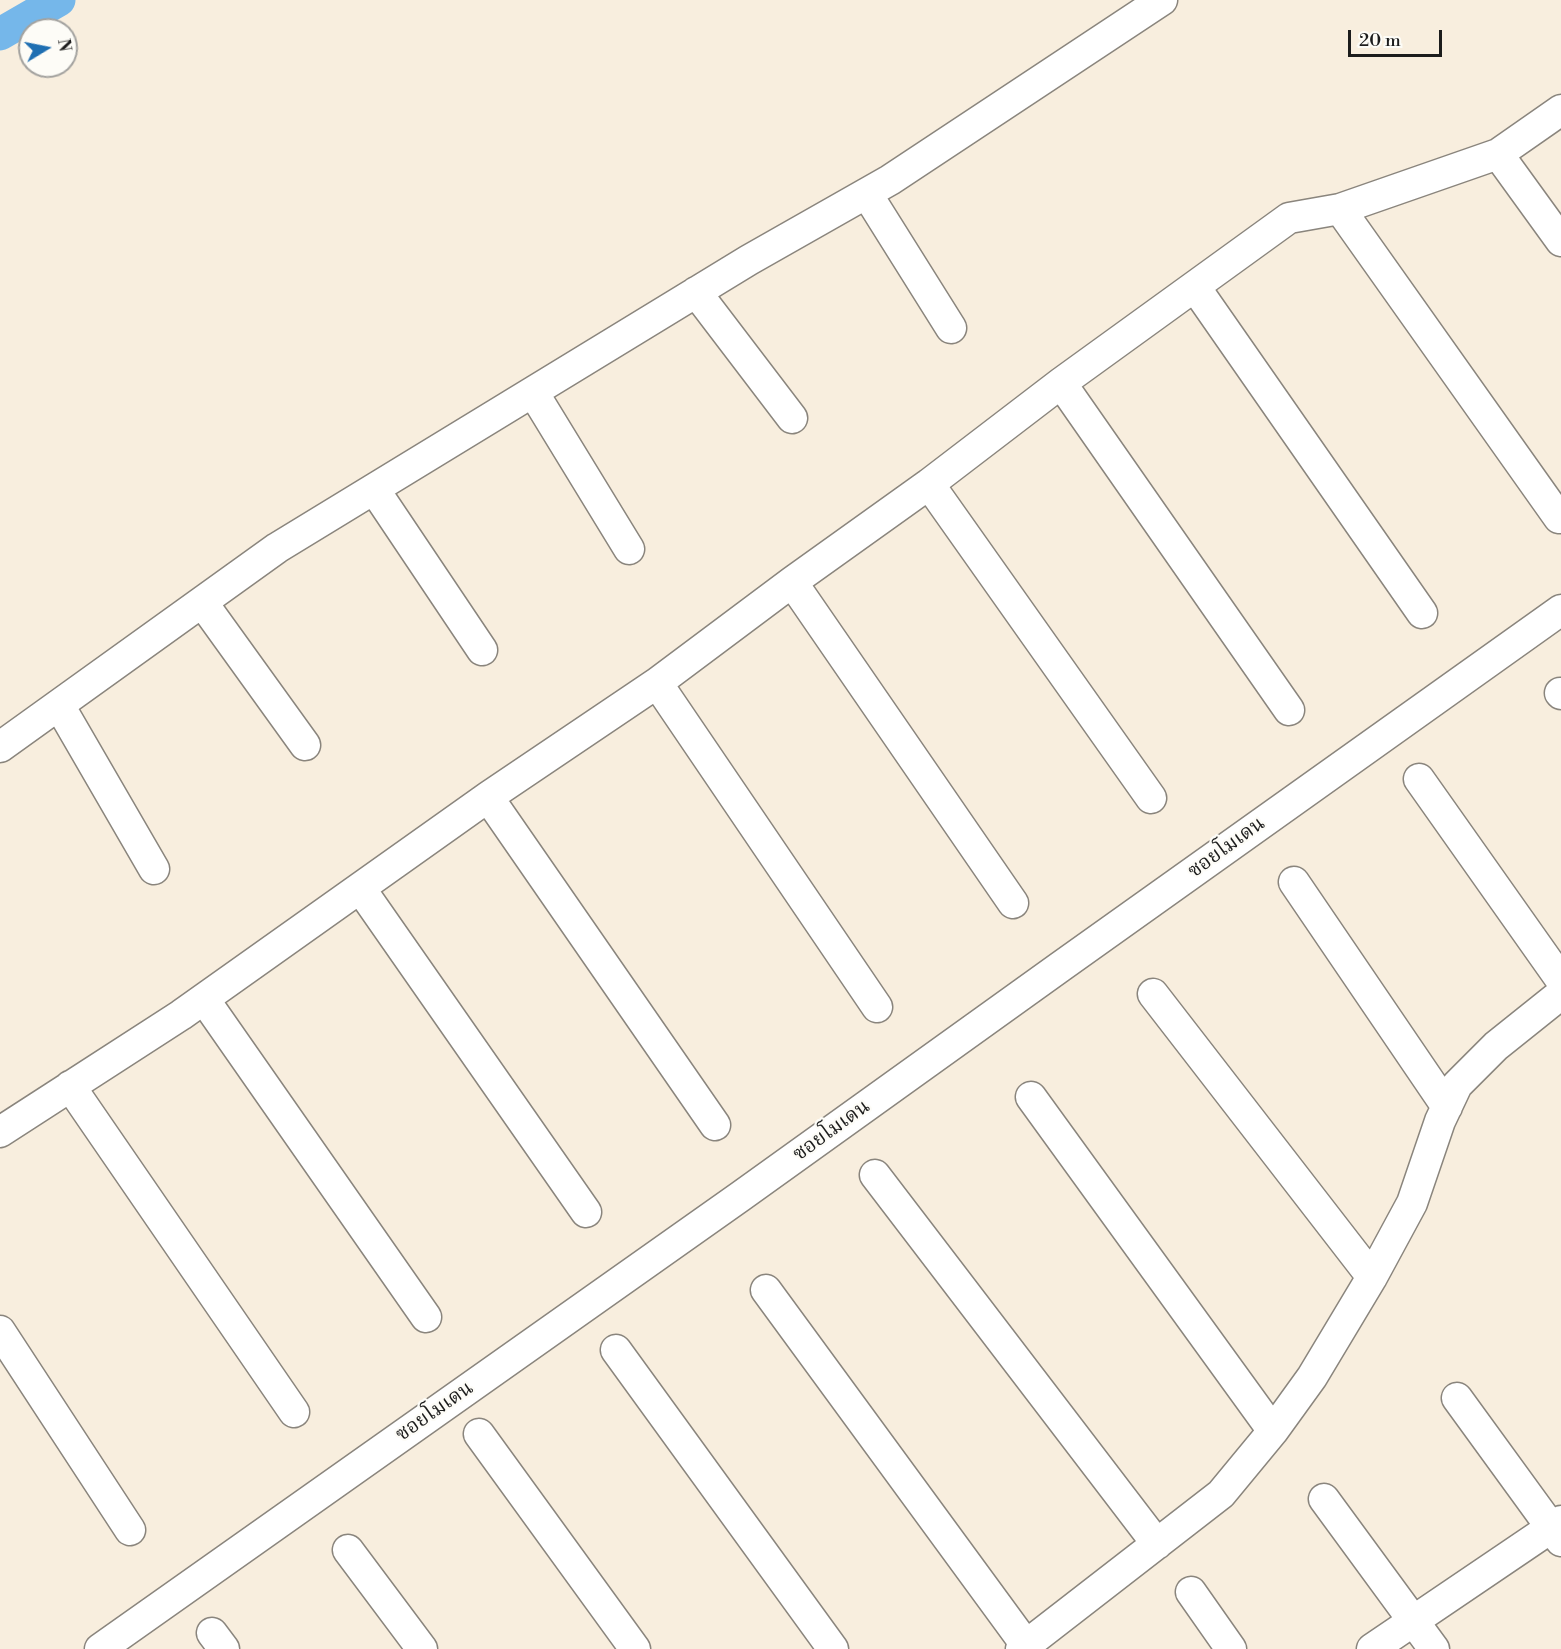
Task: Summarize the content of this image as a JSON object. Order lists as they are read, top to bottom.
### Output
{
  "streets": {
    "street": ["ซอยโมเดน"]
  },
  "scale_bar": "20 m",
  "north": "right"
}
